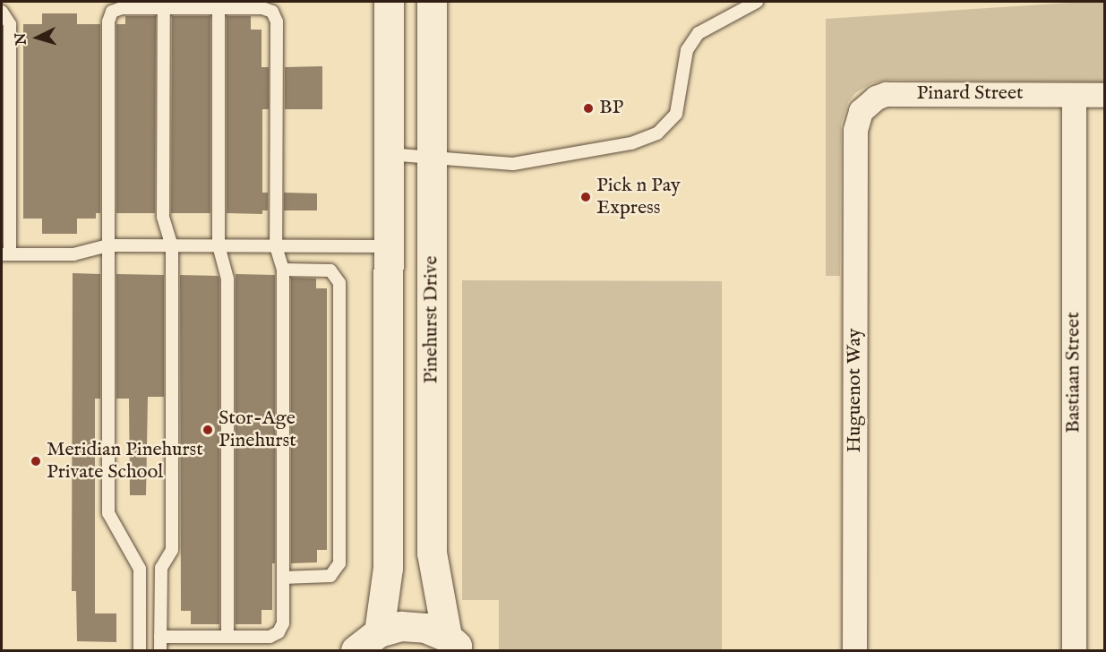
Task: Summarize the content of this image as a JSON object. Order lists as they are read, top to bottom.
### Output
{
  "streets": {
    "street": [
      "Pinard Street",
      "Pinehurst Drive",
      "Bastiaan Street",
      "Huguenot Way"
    ]
  },
  "crossings": [
    ["Pinard Street", "Bastiaan Street"],
    ["Pinard Street", "Huguenot Way"]
  ],
  "places": [
    "BP",
    "Pick n Pay Express",
    "Stor-Age Pinehurst",
    "Meridian Pinehurst Private School"
  ],
  "north": "left"
}
